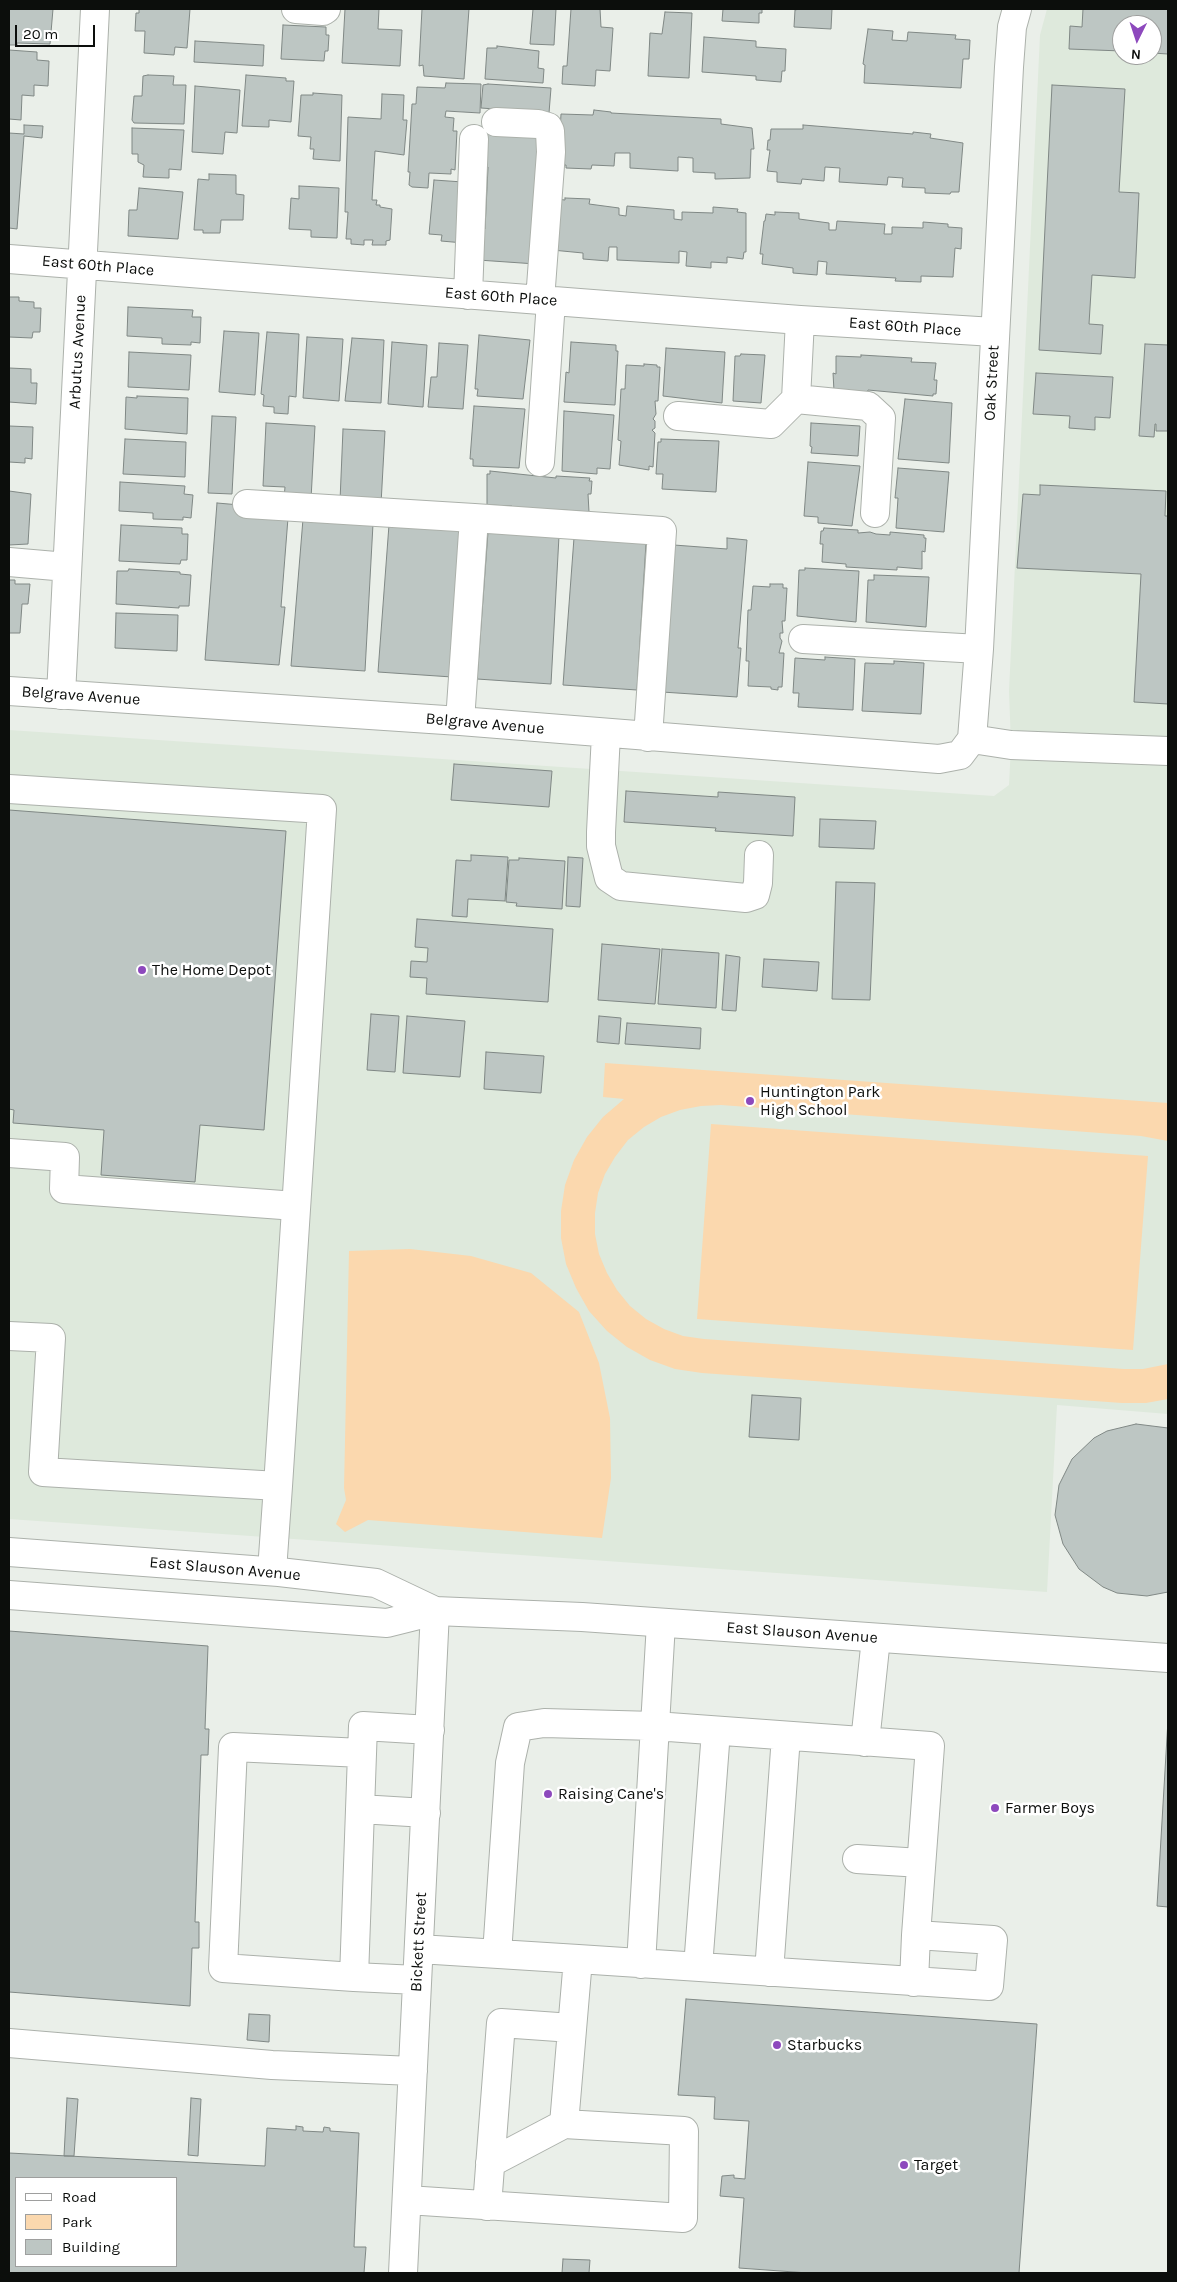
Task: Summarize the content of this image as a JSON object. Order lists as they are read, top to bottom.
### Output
{
  "streets": {
    "street": [
      "East 60th Place",
      "Arbutus Avenue",
      "Oak Street",
      "Belgrave Avenue",
      "East Slauson Avenue",
      "Bickett Street"
    ]
  },
  "crossings": [
    ["East 60th Place", "Arbutus Avenue"],
    ["East 60th Place", "Oak Street"],
    ["Arbutus Avenue", "Belgrave Avenue"],
    ["Oak Street", "Belgrave Avenue"],
    ["East Slauson Avenue", "Bickett Street"]
  ],
  "places": [
    "The Home Depot",
    "Huntington Park High School",
    "Raising Cane's",
    "Farmer Boys",
    "Starbucks",
    "Target"
  ],
  "legend": ["Road", "Park", "Building"],
  "scale_bar": "20 m",
  "north": "bottom"
}
